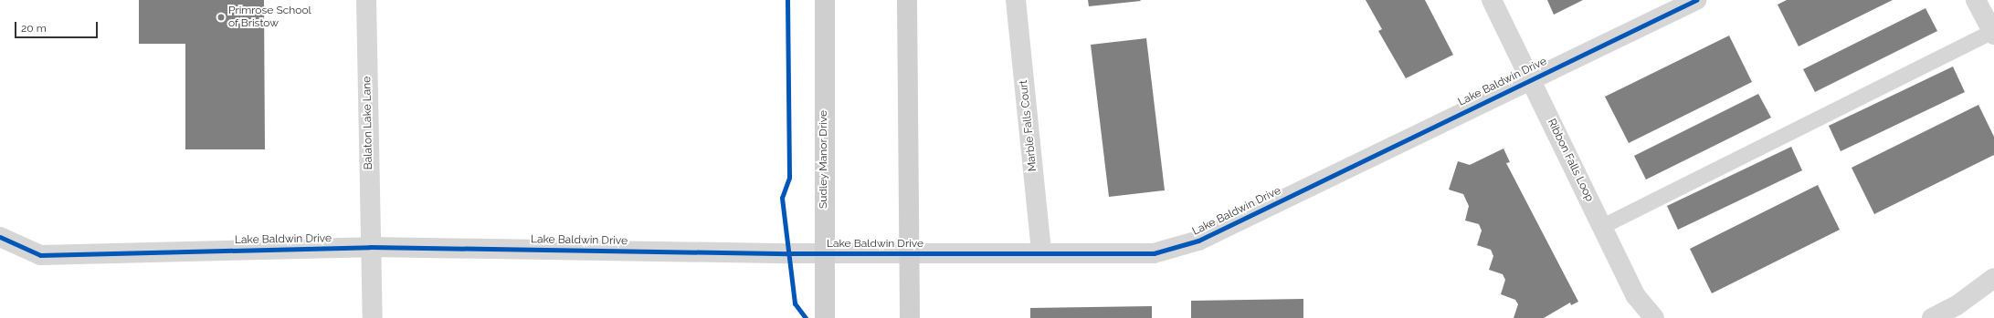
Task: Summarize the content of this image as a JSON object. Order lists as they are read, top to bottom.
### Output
{
  "streets": {
    "main road": ["Sudley Manor Drive"],
    "street": [
      "Lake Baldwin Drive",
      "Balaton Lake Lane",
      "Marble Falls Court",
      "Ribbon Falls Loop"
    ]
  },
  "crossings": [
    ["Lake Baldwin Drive", "Balaton Lake Lane"],
    ["Lake Baldwin Drive", "Marble Falls Court"],
    ["Lake Baldwin Drive", "Sudley Manor Drive"],
    ["Lake Baldwin Drive", "Ribbon Falls Loop"]
  ],
  "places": ["Primrose School of Bristow"],
  "scale_bar": "20 m"
}
